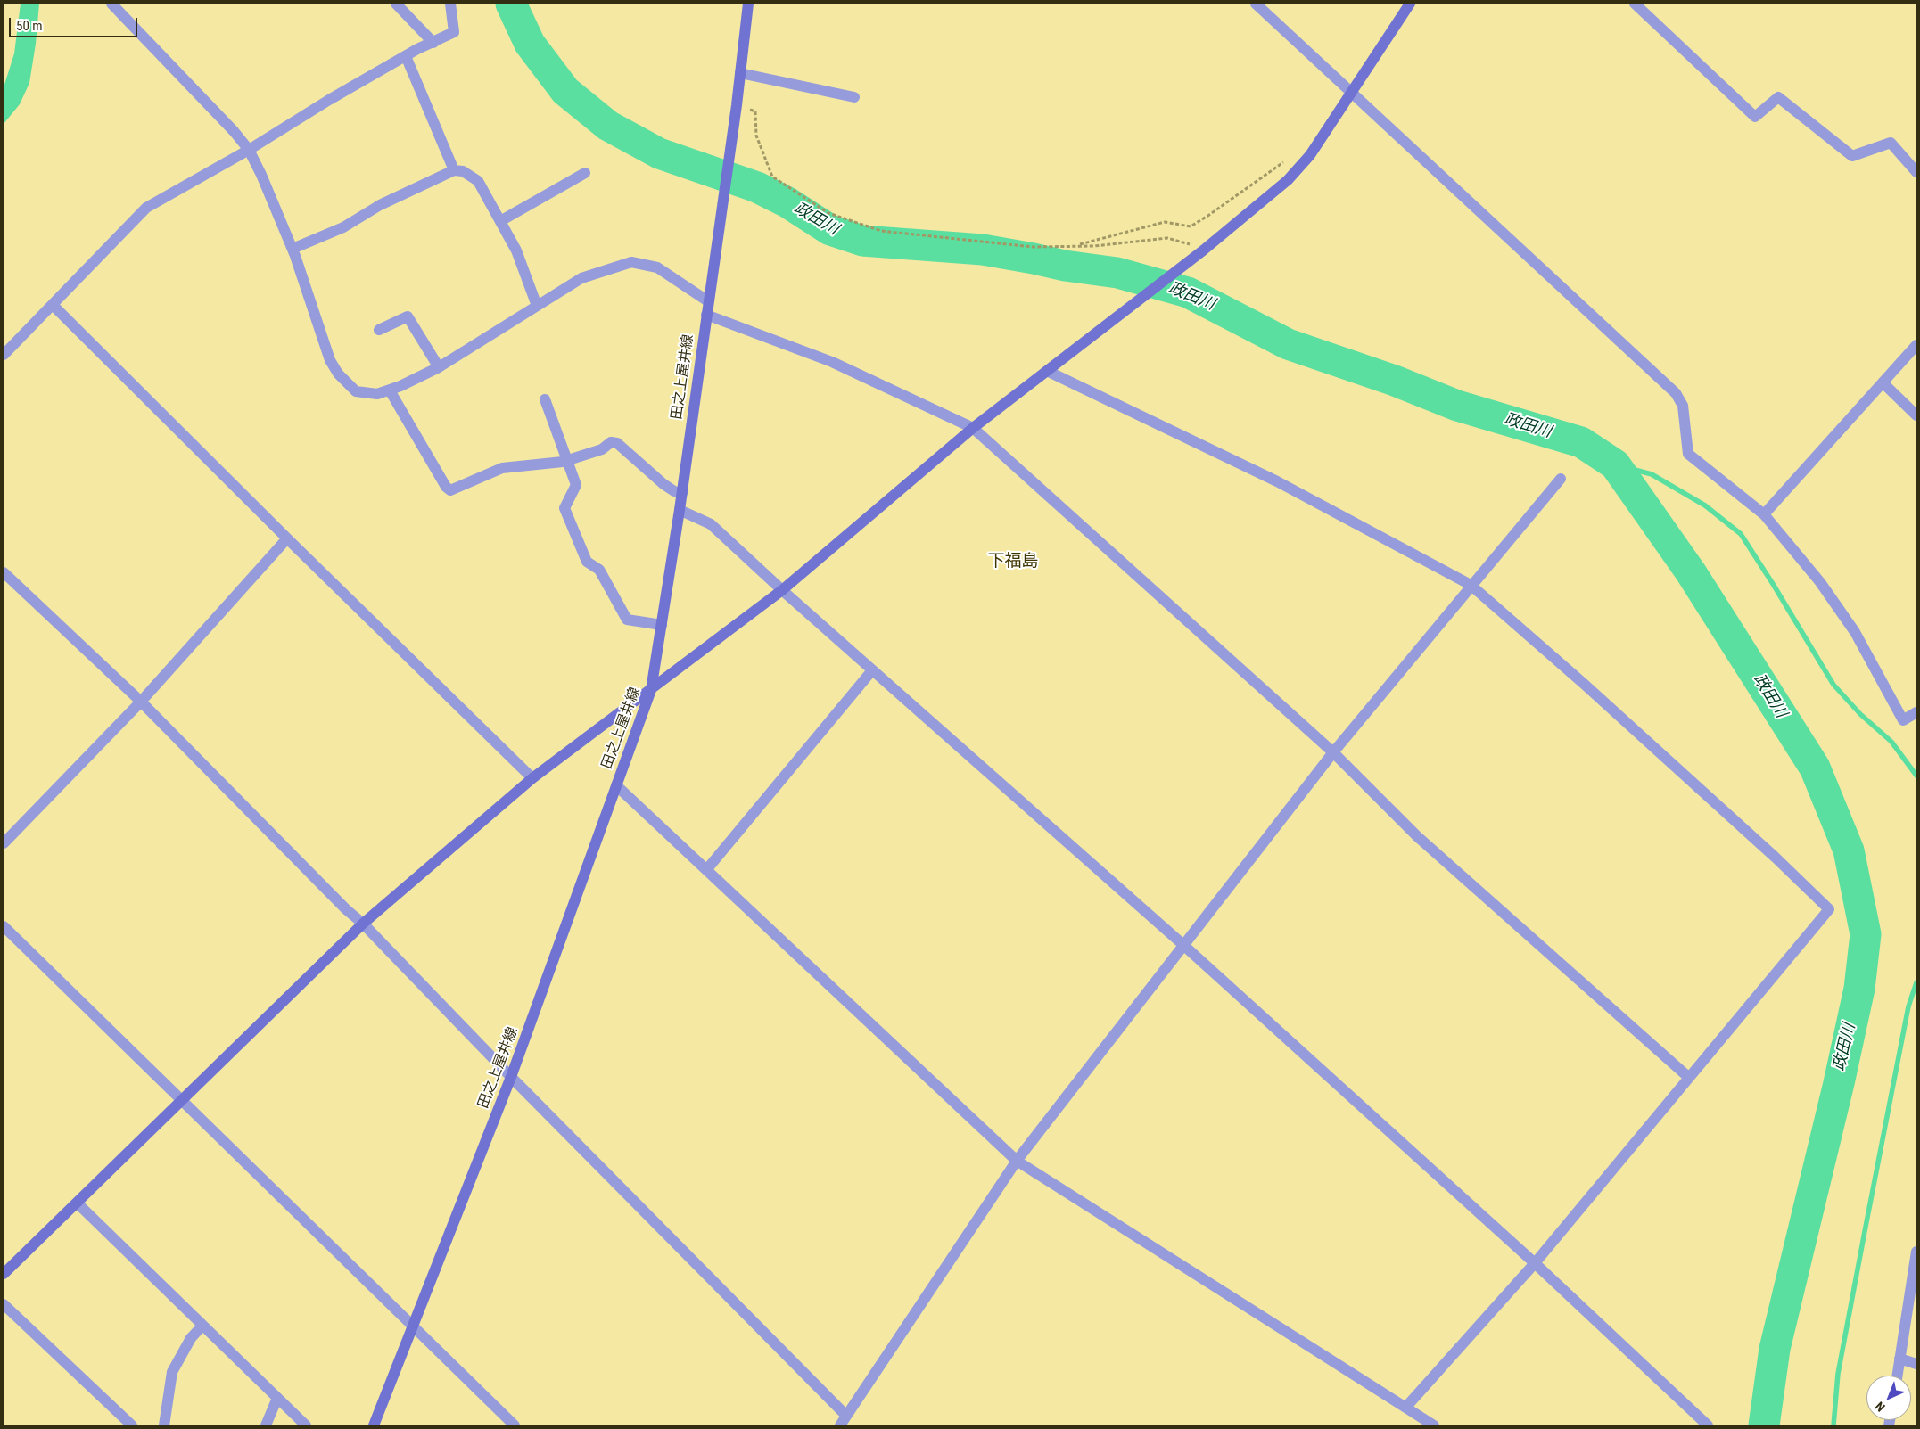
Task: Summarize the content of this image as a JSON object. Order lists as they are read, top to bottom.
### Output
{
  "streets": {
    "street": ["田之上屋井線"]
  },
  "districts": ["下福島"],
  "water": ["政田川"],
  "scale_bar": "50 m",
  "north": "bottom left"
}
